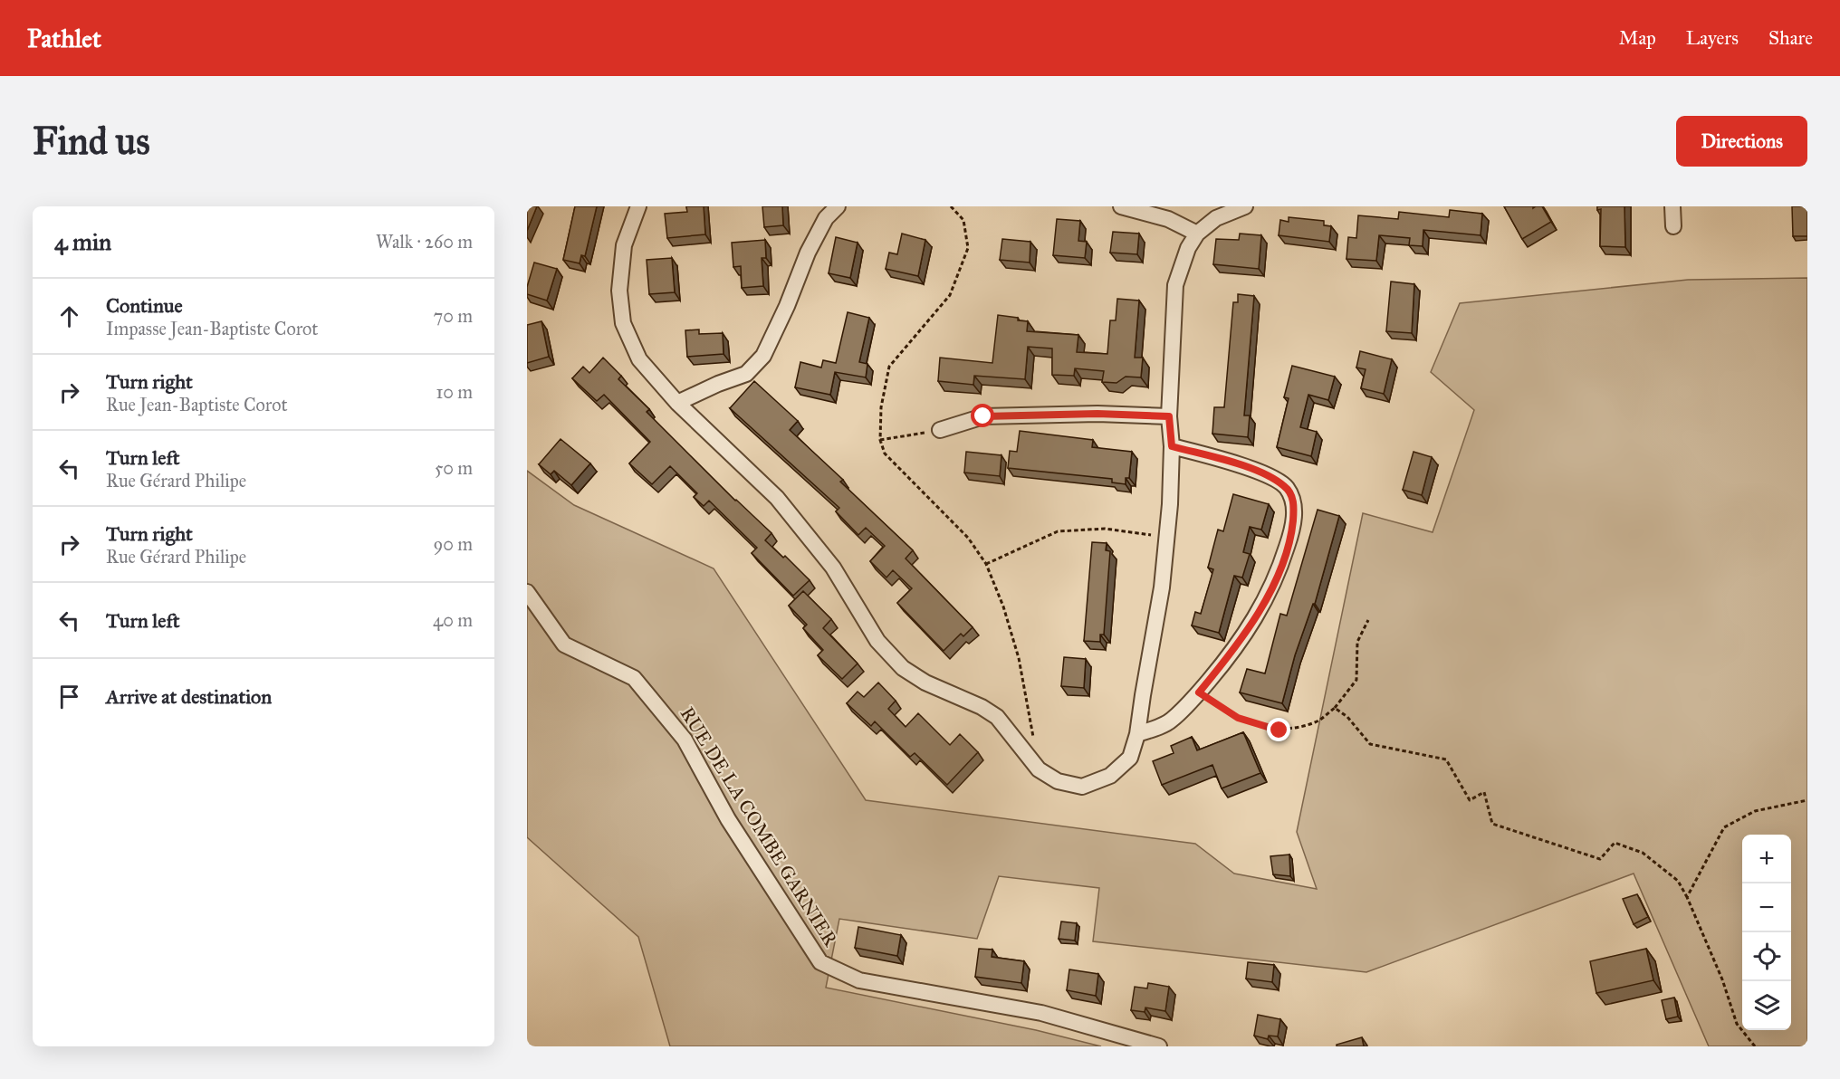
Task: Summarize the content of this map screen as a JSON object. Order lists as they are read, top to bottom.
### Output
{
  "streets": {
    "street": ["RUE DE LA COMBE GARNIER"]
  },
  "page": {
    "header": "Pathlet",
    "nav": ["Map", "Layers", "Share"],
    "buttons": "Directions",
    "title": "Find us",
    "heading": ["4 min", "Walk · 260 m"],
    "list": [
      ["Continue", "Impasse Jean-Baptiste Corot", "70 m"],
      ["Turn right", "Rue Jean-Baptiste Corot", "10 m"],
      ["Turn left", "Rue Gérard Philipe", "50 m"],
      ["Turn right", "Rue Gérard Philipe", "90 m"],
      ["Turn left", "40 m"],
      "Arrive at destination"
    ],
    "map_buttons": ["+", "−"]
  }
}
